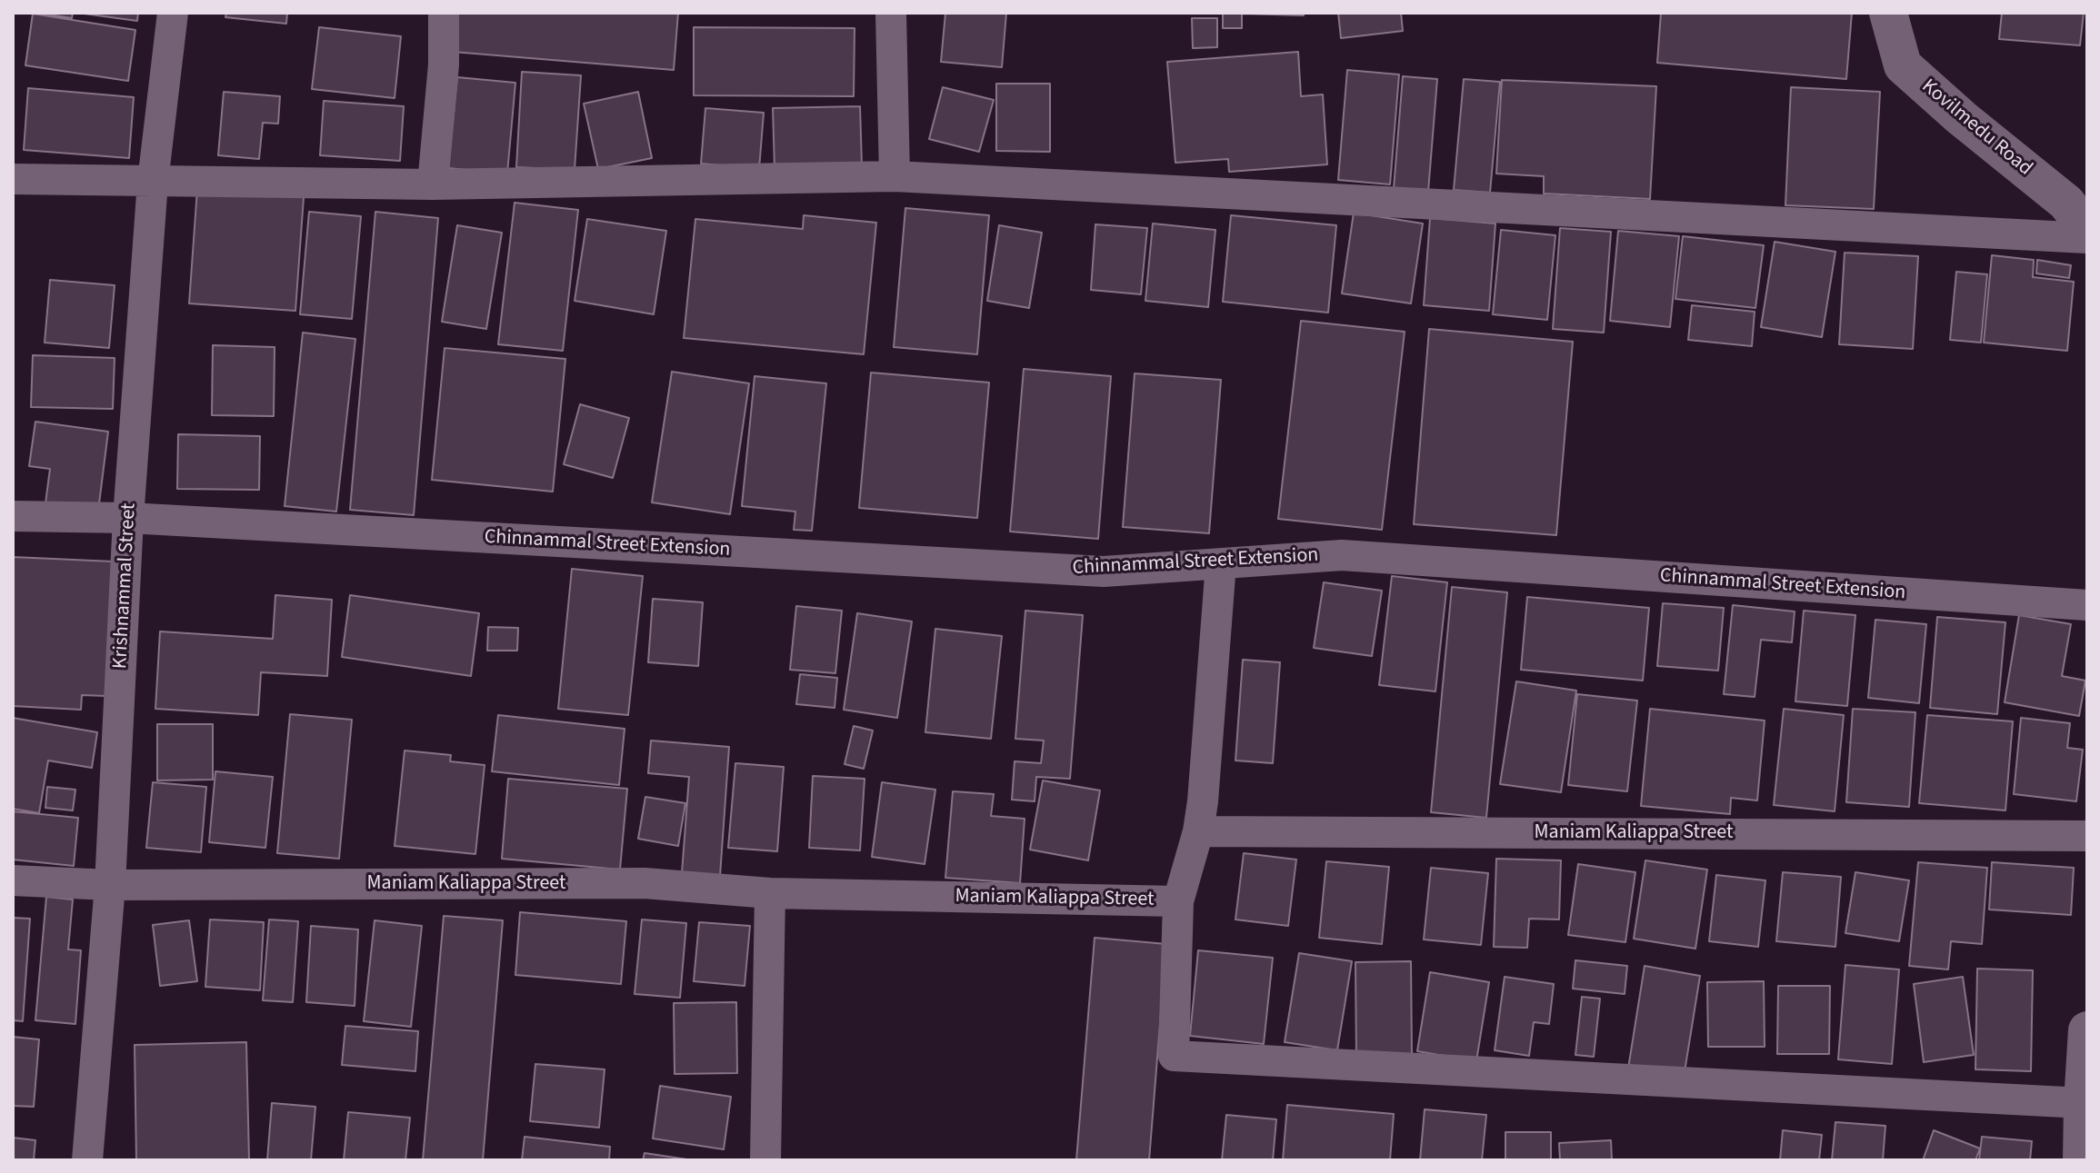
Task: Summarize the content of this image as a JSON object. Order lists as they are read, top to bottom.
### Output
{
  "streets": {
    "street": [
      "Kovilmedu Road",
      "Chinnammal Street Extension",
      "Krishnammal Street",
      "Maniam Kaliappa Street"
    ]
  },
  "crossings": [
    ["Chinnammal Street Extension", "Krishnammal Street"],
    ["Krishnammal Street", "Maniam Kaliappa Street"]
  ]
}
